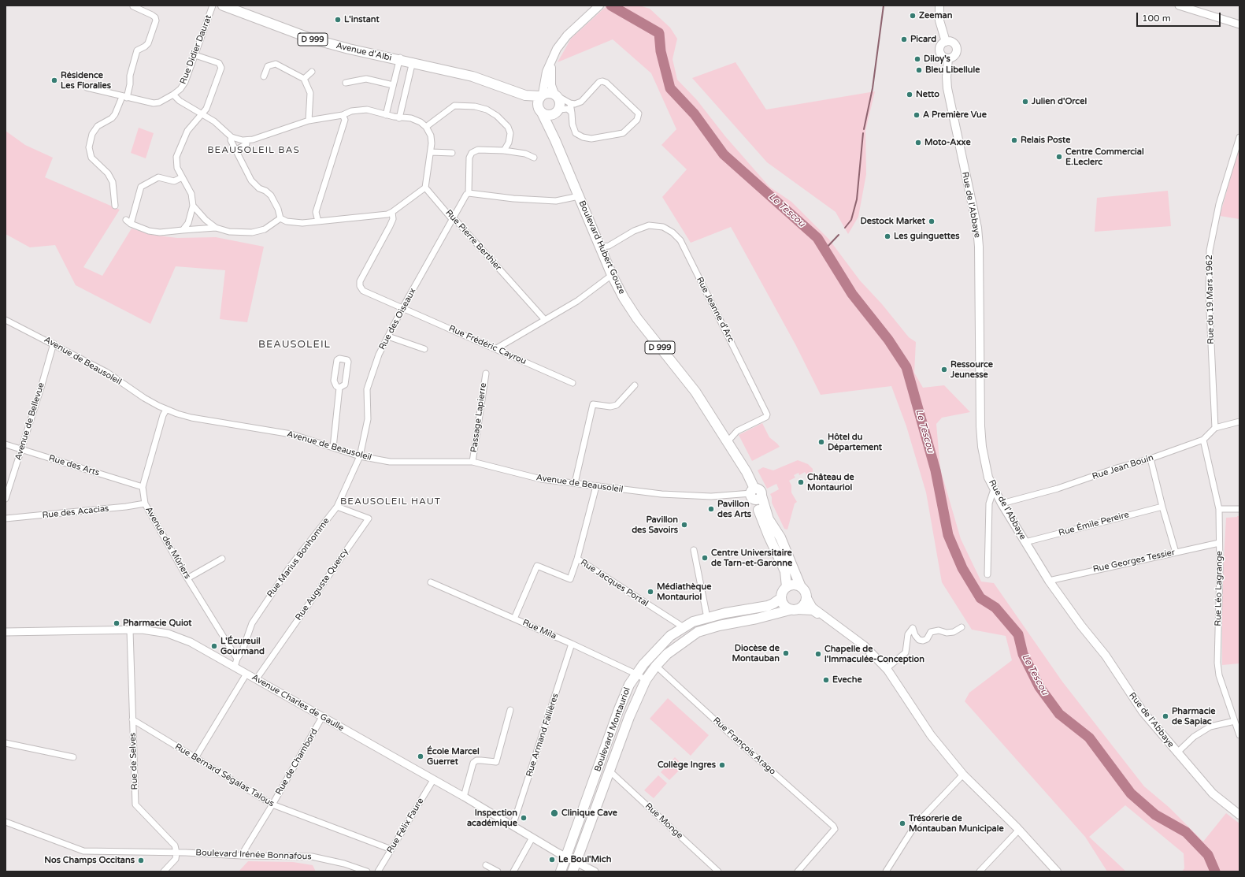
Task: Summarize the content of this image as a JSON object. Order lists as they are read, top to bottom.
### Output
{
  "streets": {
    "main road": [
      "D 999",
      "Avenue d'Albi",
      "Rue de l'Abbaye",
      "Boulevard Hubert Gouze",
      "Boulevard Montauriol"
    ],
    "street": [
      "Rue Didier Daurat",
      "Rue Pierre Berthier",
      "Rue du 19 Mars 1962",
      "Rue Jeanne d'Arc",
      "Rue des Oiseaux",
      "Rue Frédéric Cayrou",
      "Avenue de Beausoleil",
      "Passage Lapierre",
      "Avenue de Bellevue",
      "Rue des Arts",
      "Rue Jean Bouin",
      "Rue des Acacias",
      "Rue Émile Pereire",
      "Avenue des Mûriers",
      "Rue Marius Bonhomme",
      "Rue Georges Tessier",
      "Rue Jacques Portal",
      "Rue Auguste Quercy",
      "Rue Léo Lagrange",
      "Rue Mila",
      "Avenue Charles de Gaulle",
      "Rue Armand Fallières",
      "Rue François Arago",
      "Rue de Selves",
      "Rue de Chambord",
      "Rue Bernard Ségalas Talous",
      "Rue Monge",
      "Rue Félix Faure",
      "Boulevard Irénée Bonnafous"
    ]
  },
  "crossings": [
    ["Avenue d'Albi", "Boulevard Hubert Gouze"],
    ["Rue de l'Abbaye", "Rue Jean Bouin"],
    ["Rue de l'Abbaye", "Rue Émile Pereire"],
    ["Rue de l'Abbaye", "Rue Georges Tessier"],
    ["Rue Pierre Berthier", "Rue des Oiseaux"],
    ["Boulevard Hubert Gouze", "Rue Jeanne d'Arc"],
    ["Boulevard Hubert Gouze", "Avenue de Beausoleil"],
    ["Boulevard Hubert Gouze", "Boulevard Montauriol"],
    ["Rue du 19 Mars 1962", "Rue Jean Bouin"],
    ["Rue des Oiseaux", "Rue Frédéric Cayrou"],
    ["Rue des Oiseaux", "Avenue de Beausoleil"],
    ["Rue des Oiseaux", "Rue Marius Bonhomme"],
    ["Avenue de Beausoleil", "Passage Lapierre"],
    ["Avenue de Beausoleil", "Avenue de Bellevue"],
    ["Avenue de Beausoleil", "Avenue des Mûriers"],
    ["Avenue de Beausoleil", "Rue Marius Bonhomme"],
    ["Avenue de Beausoleil", "Rue Jacques Portal"],
    ["Avenue de Bellevue", "Rue des Arts"],
    ["Rue des Arts", "Avenue des Mûriers"],
    ["Rue Jean Bouin", "Rue Léo Lagrange"],
    ["Rue des Acacias", "Avenue des Mûriers"],
    ["Avenue des Mûriers", "Rue Marius Bonhomme"],
    ["Rue Marius Bonhomme", "Rue Auguste Quercy"],
    ["Rue Georges Tessier", "Rue Léo Lagrange"],
    ["Rue Jacques Portal", "Boulevard Montauriol"],
    ["Rue Auguste Quercy", "Avenue Charles de Gaulle"],
    ["Rue Mila", "Boulevard Montauriol"],
    ["Rue Mila", "Rue Armand Fallières"],
    ["Avenue Charles de Gaulle", "Boulevard Montauriol"],
    ["Avenue Charles de Gaulle", "Rue Armand Fallières"],
    ["Avenue Charles de Gaulle", "Rue de Selves"],
    ["Avenue Charles de Gaulle", "Rue de Chambord"],
    ["Avenue Charles de Gaulle", "Rue Félix Faure"],
    ["Boulevard Montauriol", "Rue François Arago"],
    ["Boulevard Montauriol", "Rue Monge"],
    ["Rue de Selves", "Rue Bernard Ségalas Talous"],
    ["Rue de Selves", "Boulevard Irénée Bonnafous"],
    ["Rue de Chambord", "Rue Bernard Ségalas Talous"],
    ["Rue de Chambord", "Boulevard Irénée Bonnafous"],
    ["Rue Bernard Ségalas Talous", "Rue Félix Faure"]
  ],
  "districts": ["BEAUSOLEIL BAS", "BEAUSOLEIL", "BEAUSOLEIL HAUT"],
  "water": ["Le Tescou"],
  "places": [
    "Zeeman",
    "L'instant",
    "Picard",
    "Diloy's",
    "Bleu Libellule",
    "Résidence Les Floralies",
    "Netto",
    "Julien d'Orcel",
    "A Première Vue",
    "Relais Poste",
    "Moto-Axxe",
    "Centre Commercial E.Leclerc",
    "Destock Market",
    "Les guinguettes",
    "Ressource Jeunesse",
    "Hôtel du Département",
    "Château de Montauriol",
    "Pavillon des Arts",
    "Pavillon des Savoirs",
    "Centre Universitaire de Tarn-et-Garonne",
    "Médiathèque Montauriol",
    "Pharmacie Quiot",
    "L'Écureuil Gourmand",
    "Diocèse de Montauban",
    "Chapelle de l'Immaculée-Conception",
    "Eveche",
    "Pharmacie de Sapiac",
    "École Marcel Guerret",
    "Collège Ingres",
    "Clinique Cave",
    "Inspection académique",
    "Trésorerie de Montauban Municipale",
    "Le Boul'Mich",
    "Nos Champs Occitans"
  ],
  "scale_bar": "100 m"
}
